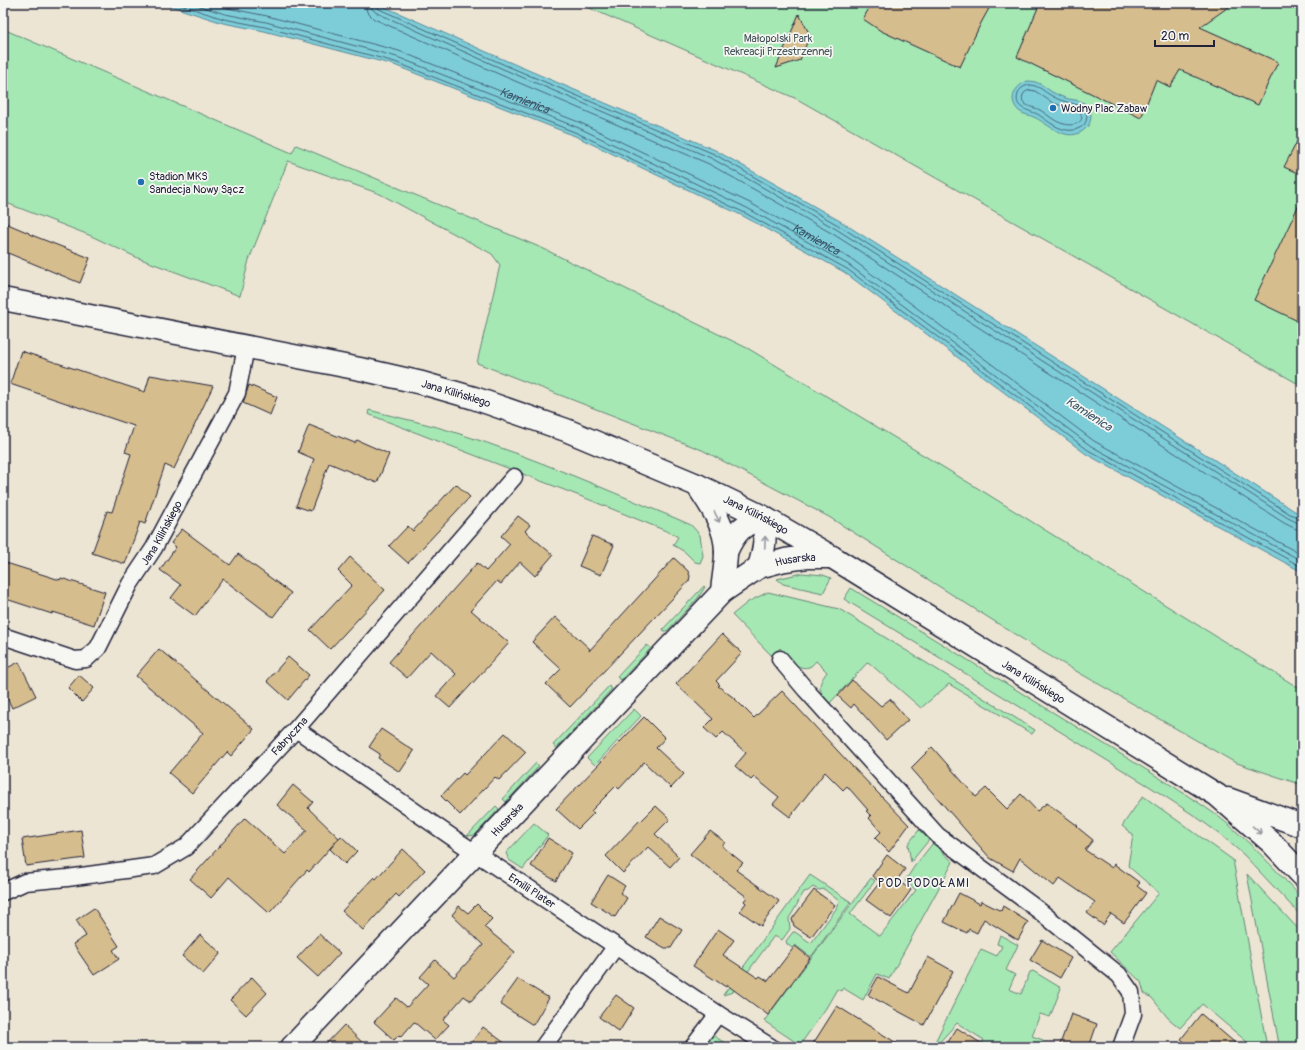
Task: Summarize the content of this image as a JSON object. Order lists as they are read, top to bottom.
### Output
{
  "streets": {
    "main road": ["Jana Kilińskiego", "Husarska"],
    "street": ["Fabryczna", "Emilii Plater"]
  },
  "crossings": [
    ["Jana Kilińskiego", "Husarska"],
    ["Husarska", "Emilii Plater"],
    ["Fabryczna", "Emilii Plater"]
  ],
  "districts": ["POD PODOŁAMI"],
  "water": ["Kamienica"],
  "parks": ["Małopolski Park Rekreacji Przestrzennej"],
  "places": ["Wodny Plac Zabaw", "Stadion MKS Sandecja Nowy Sącz"],
  "scale_bar": "20 m"
}
